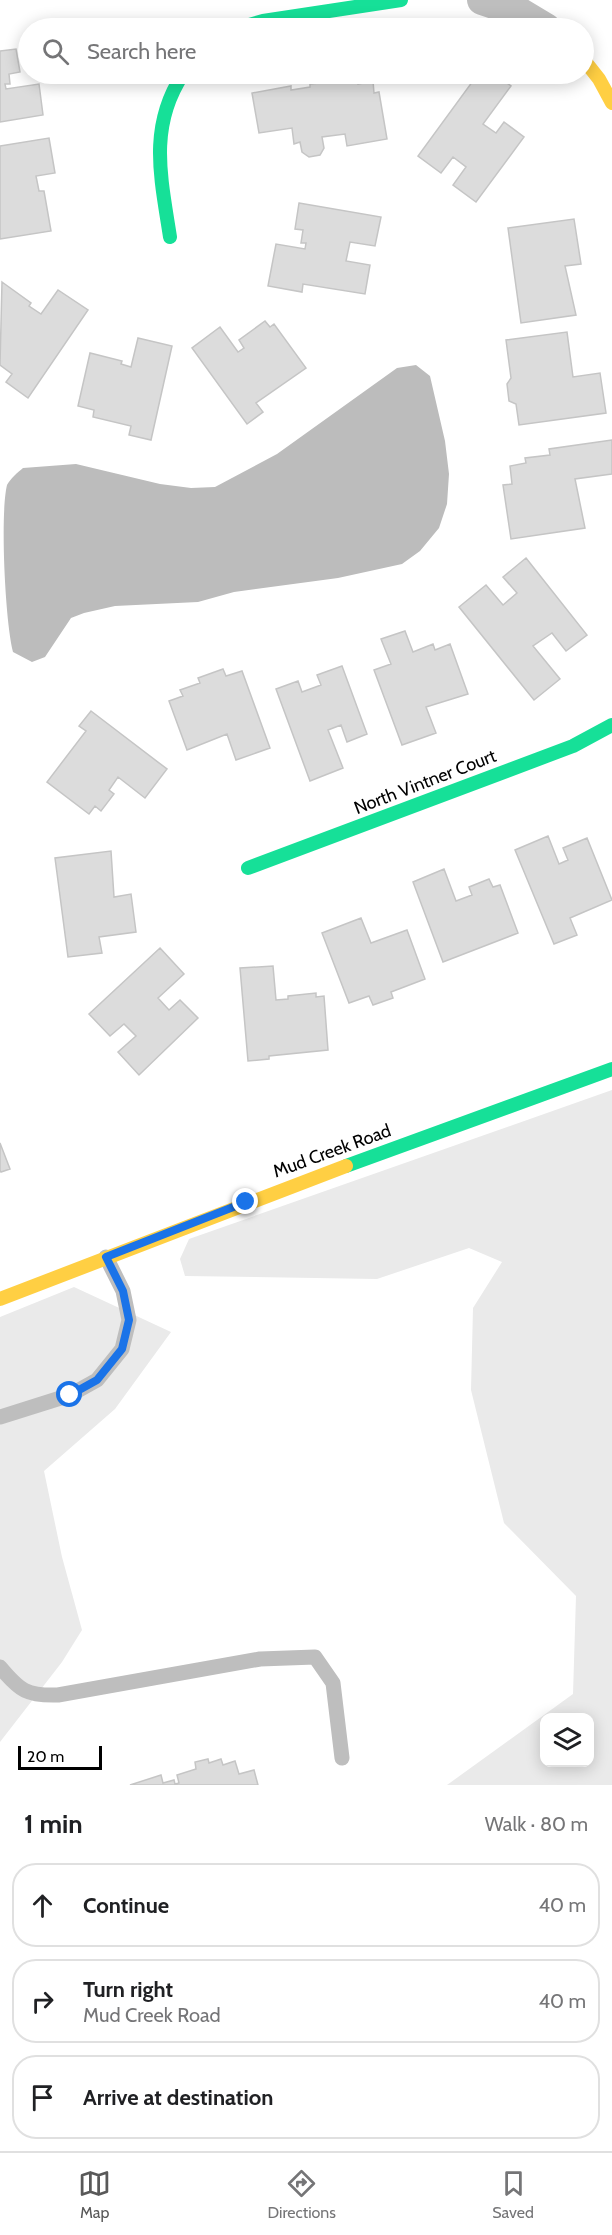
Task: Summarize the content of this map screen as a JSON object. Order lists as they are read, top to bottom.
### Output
{
  "streets": {
    "street": ["North Vintner Court", "Mud Creek Road"]
  },
  "scale_bar": "20 m",
  "page": {
    "search": "Search here",
    "scale": "20 m",
    "heading": ["1 min", "Walk · 80 m"],
    "list": [
      ["Continue", "40 m"],
      ["Turn right", "Mud Creek Road", "40 m"],
      "Arrive at destination"
    ],
    "nav": ["Map", "Directions", "Saved"]
  }
}
